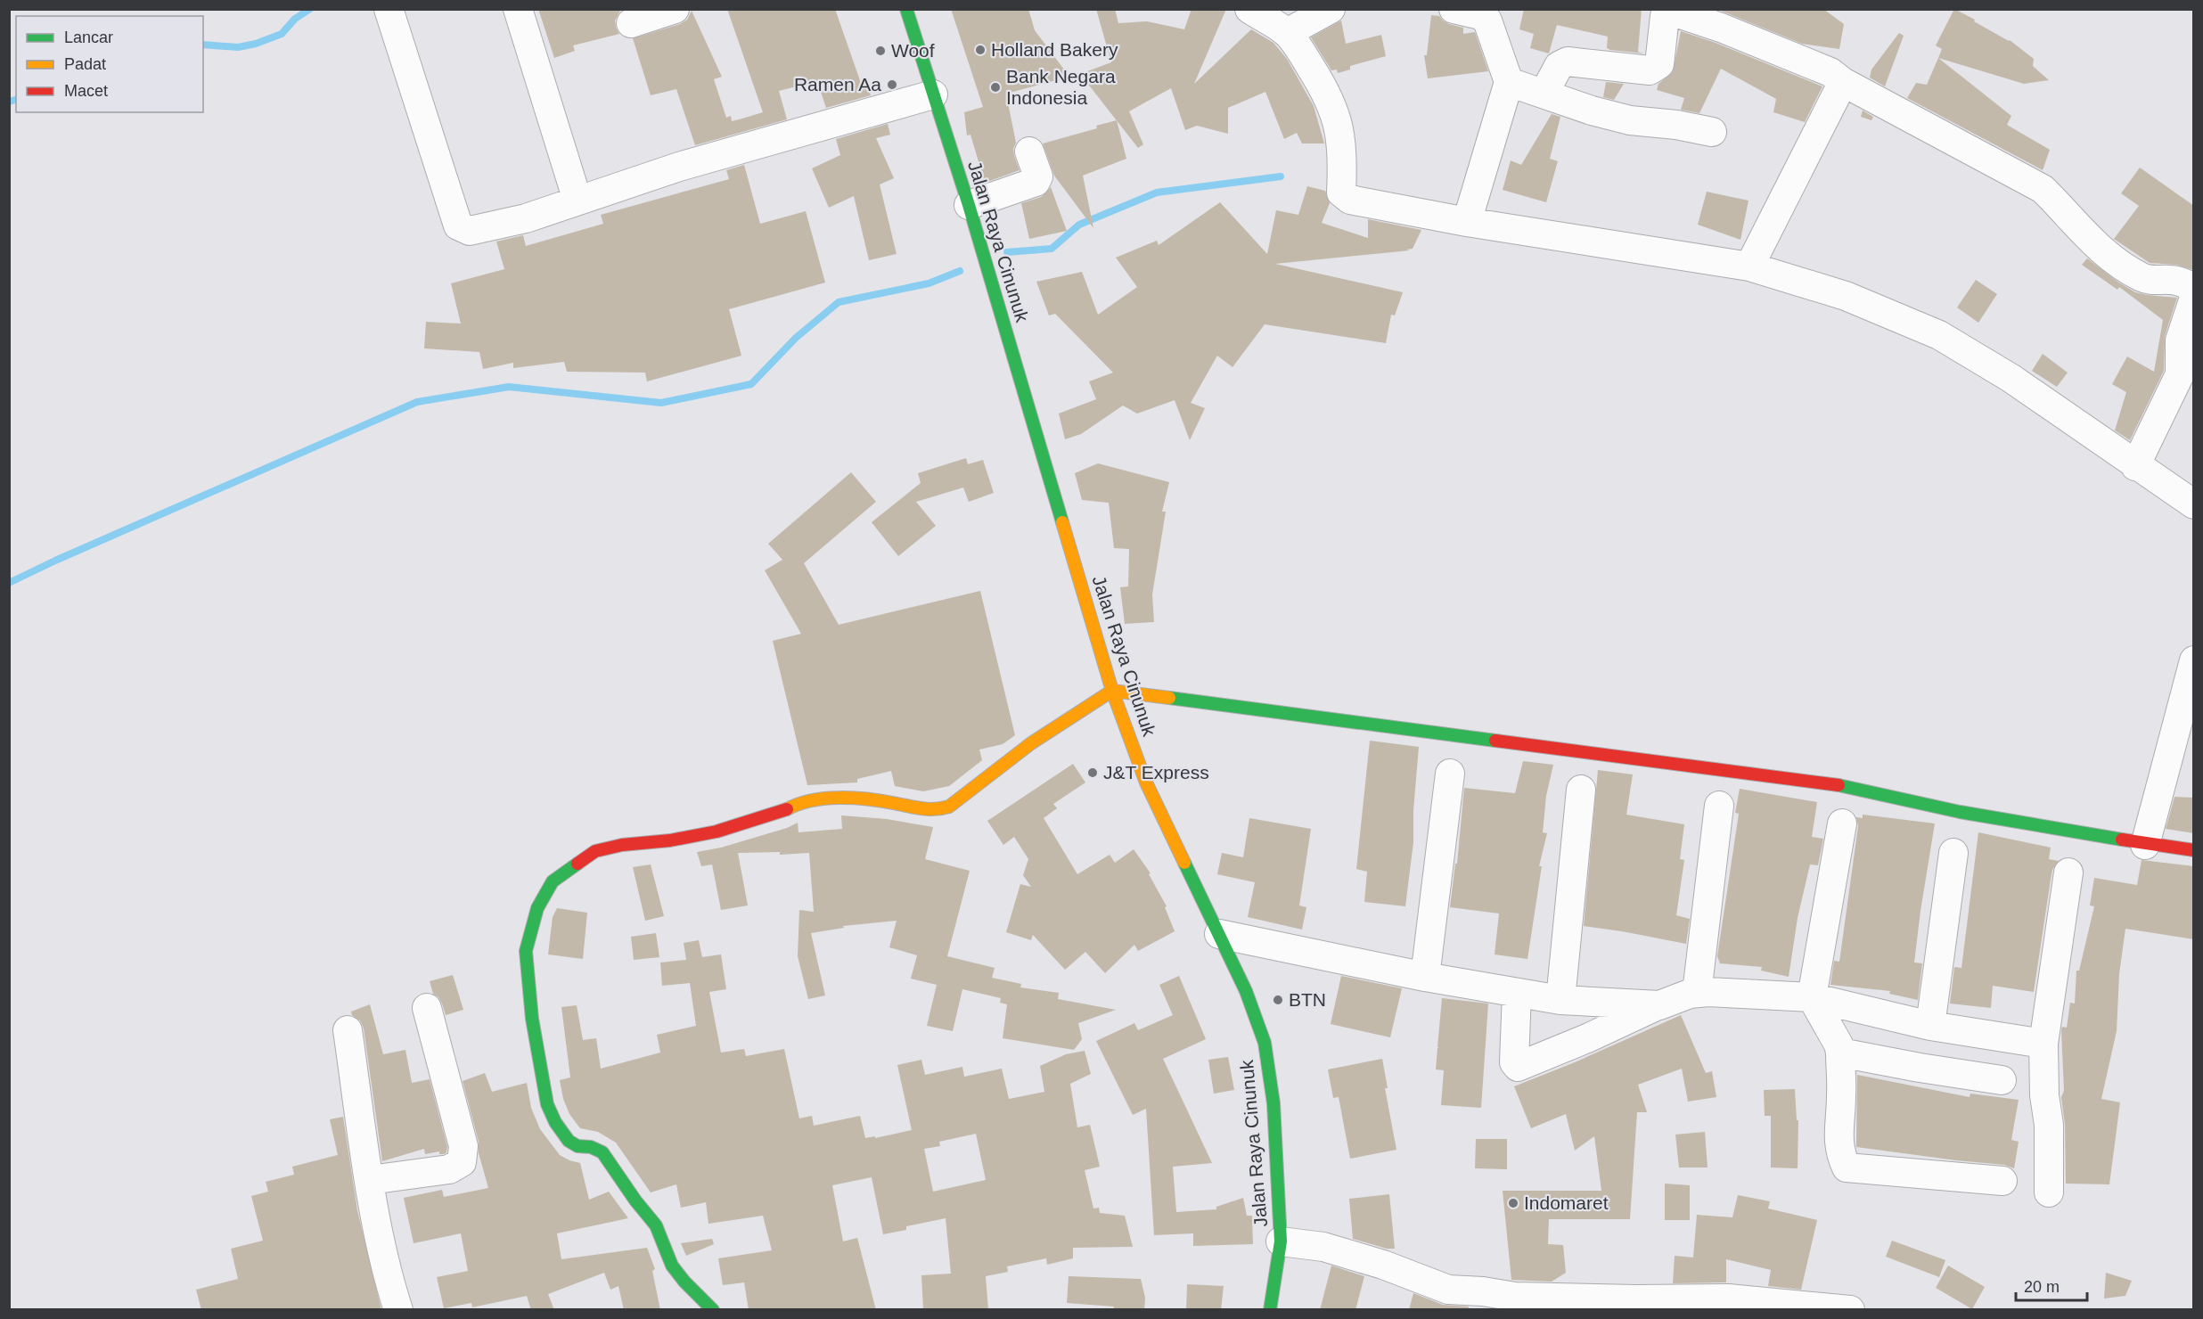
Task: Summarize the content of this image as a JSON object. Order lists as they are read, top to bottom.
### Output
{
  "streets": {
    "main road": ["Jalan Raya Cinunuk"]
  },
  "places": [
    "Holland Bakery",
    "Woof",
    "Ramen Aa",
    "Bank Negara Indonesia",
    "J&T Express",
    "BTN",
    "Indomaret"
  ],
  "legend": ["Lancar", "Padat", "Macet"],
  "scale_bar": "20 m"
}
